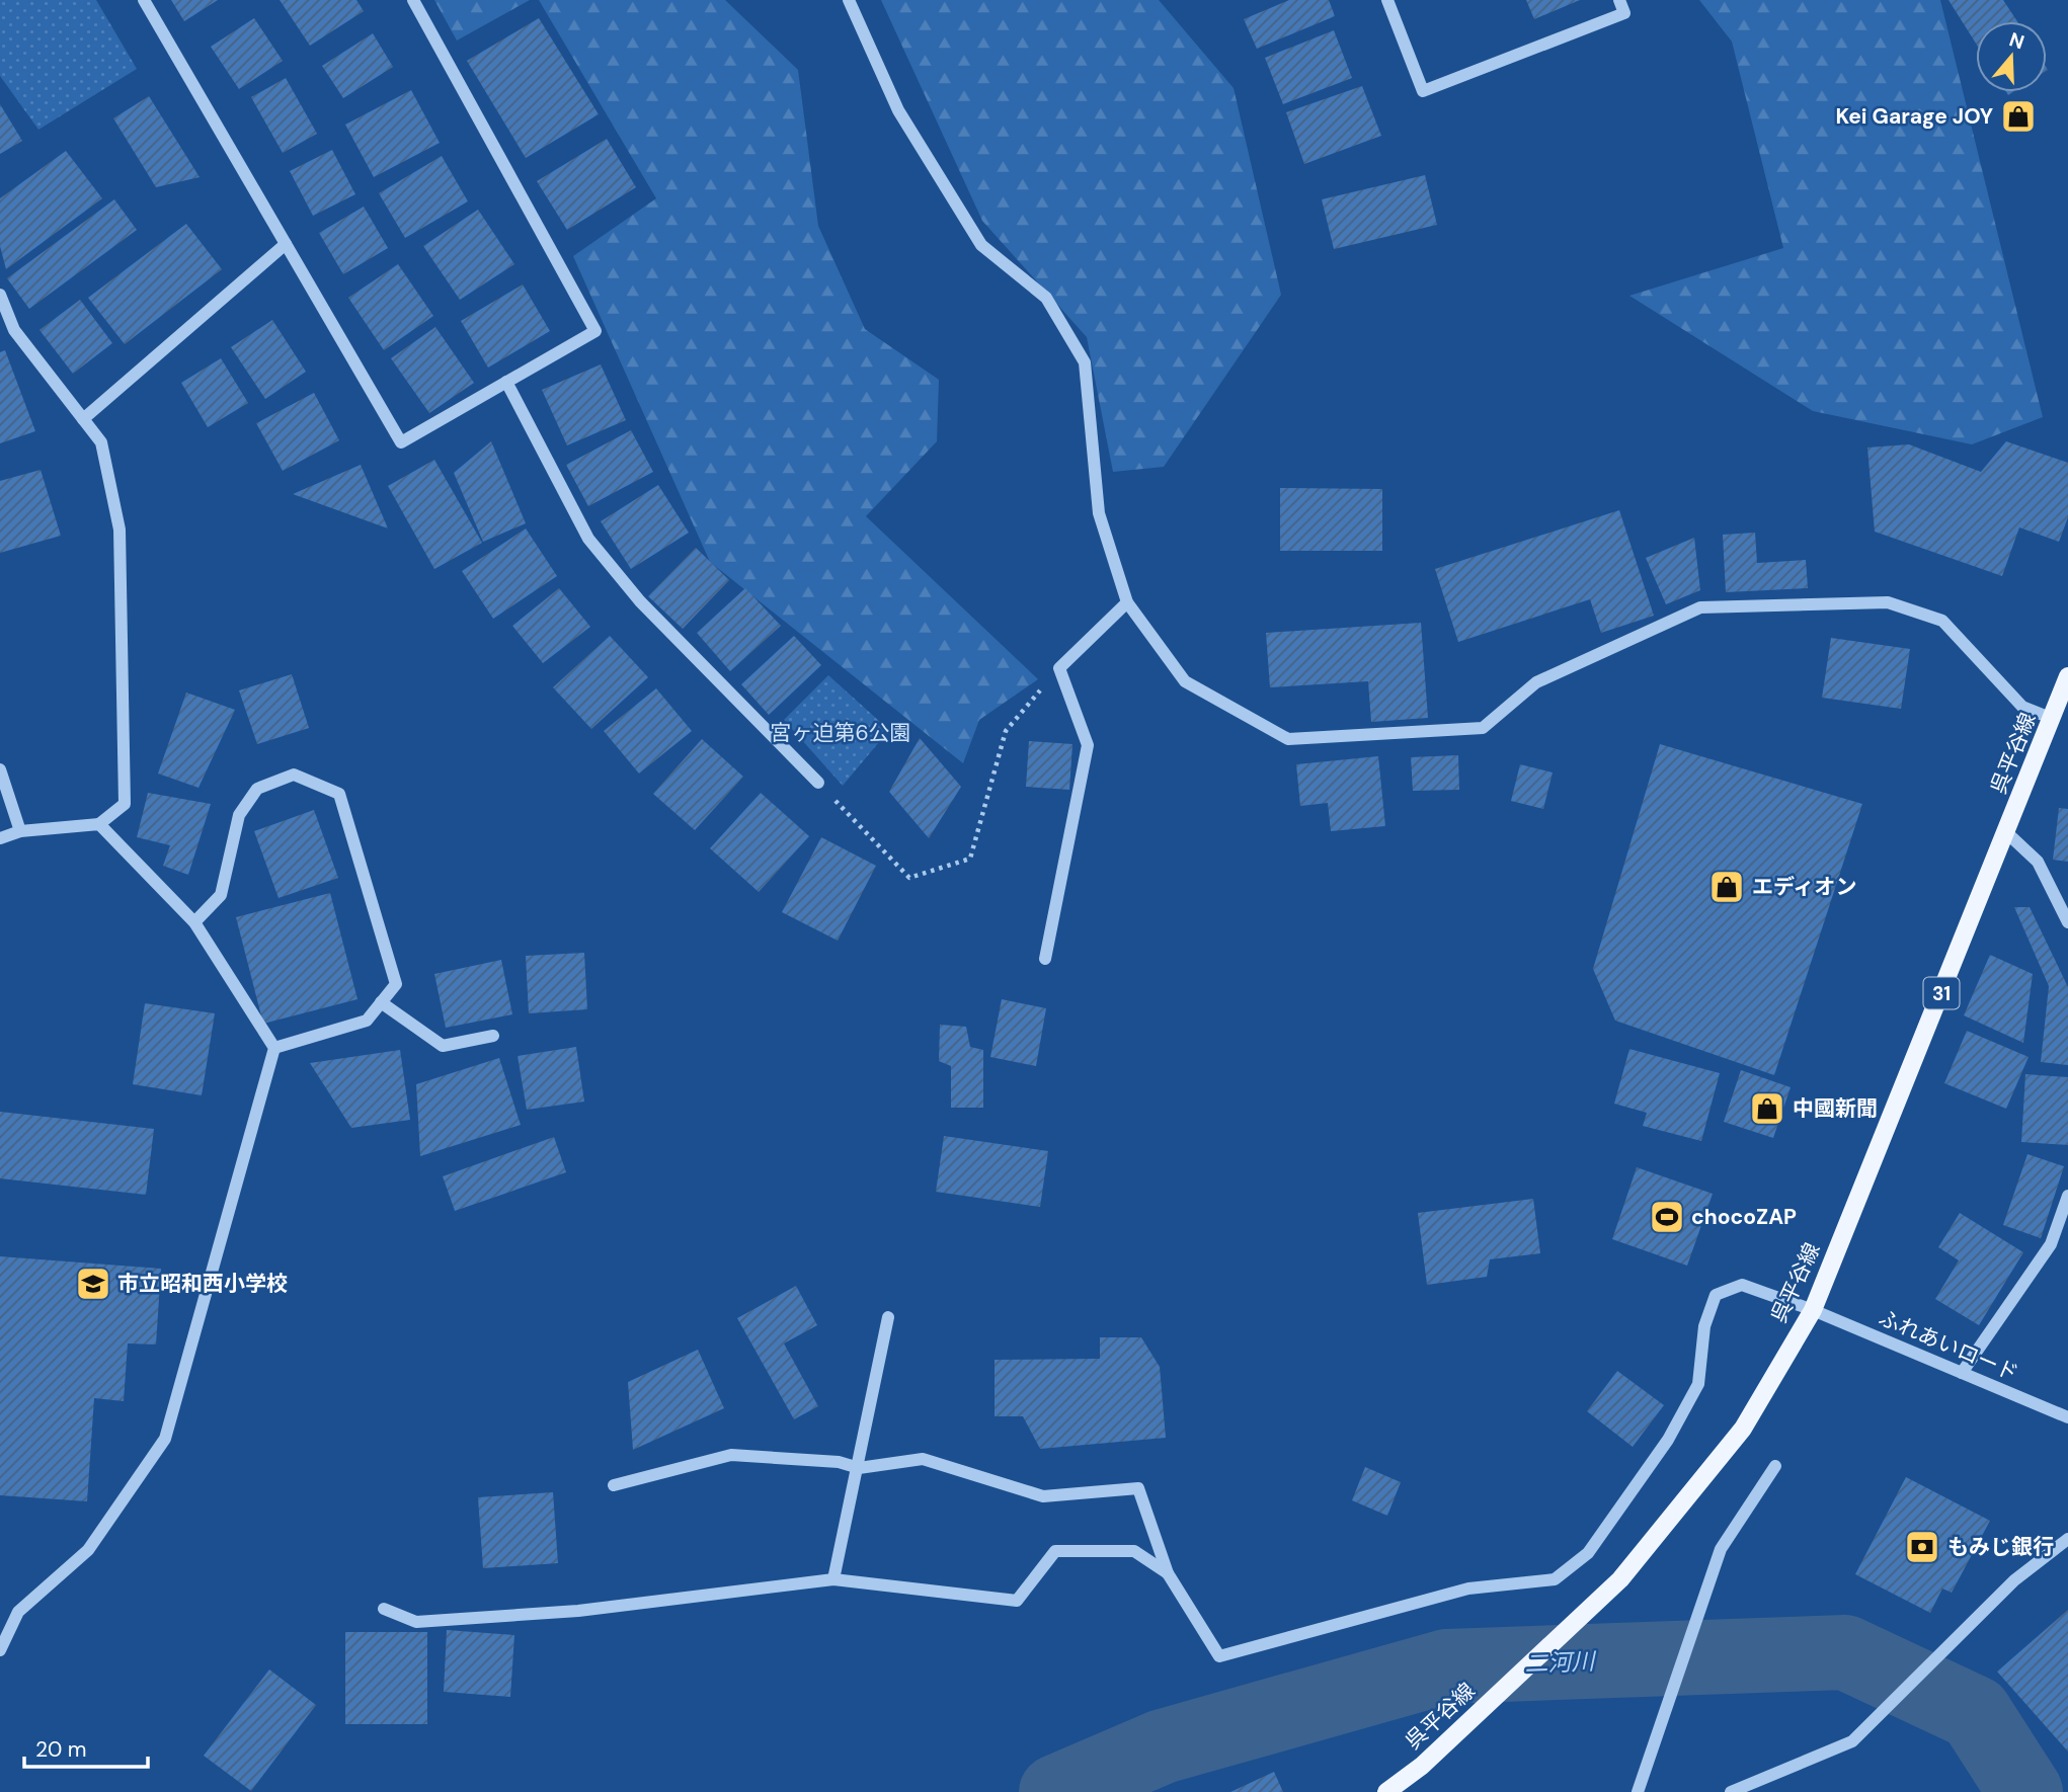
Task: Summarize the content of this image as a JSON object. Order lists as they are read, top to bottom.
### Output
{
  "streets": {
    "main road": ["呉平谷線", "31"],
    "street": ["ふれあいロード"]
  },
  "crossings": [
    ["呉平谷線", "ふれあいロード"]
  ],
  "water": ["二河川"],
  "parks": ["宮ヶ迫第6公園"],
  "places": {
    "shop": ["Kei Garage JOY", "エディオン", "中國新聞"],
    "sports": ["chocoZAP"],
    "school or university": ["市立昭和西小学校"],
    "bank": ["もみじ銀行"]
  },
  "scale_bar": "20 m",
  "north": "top"
}
